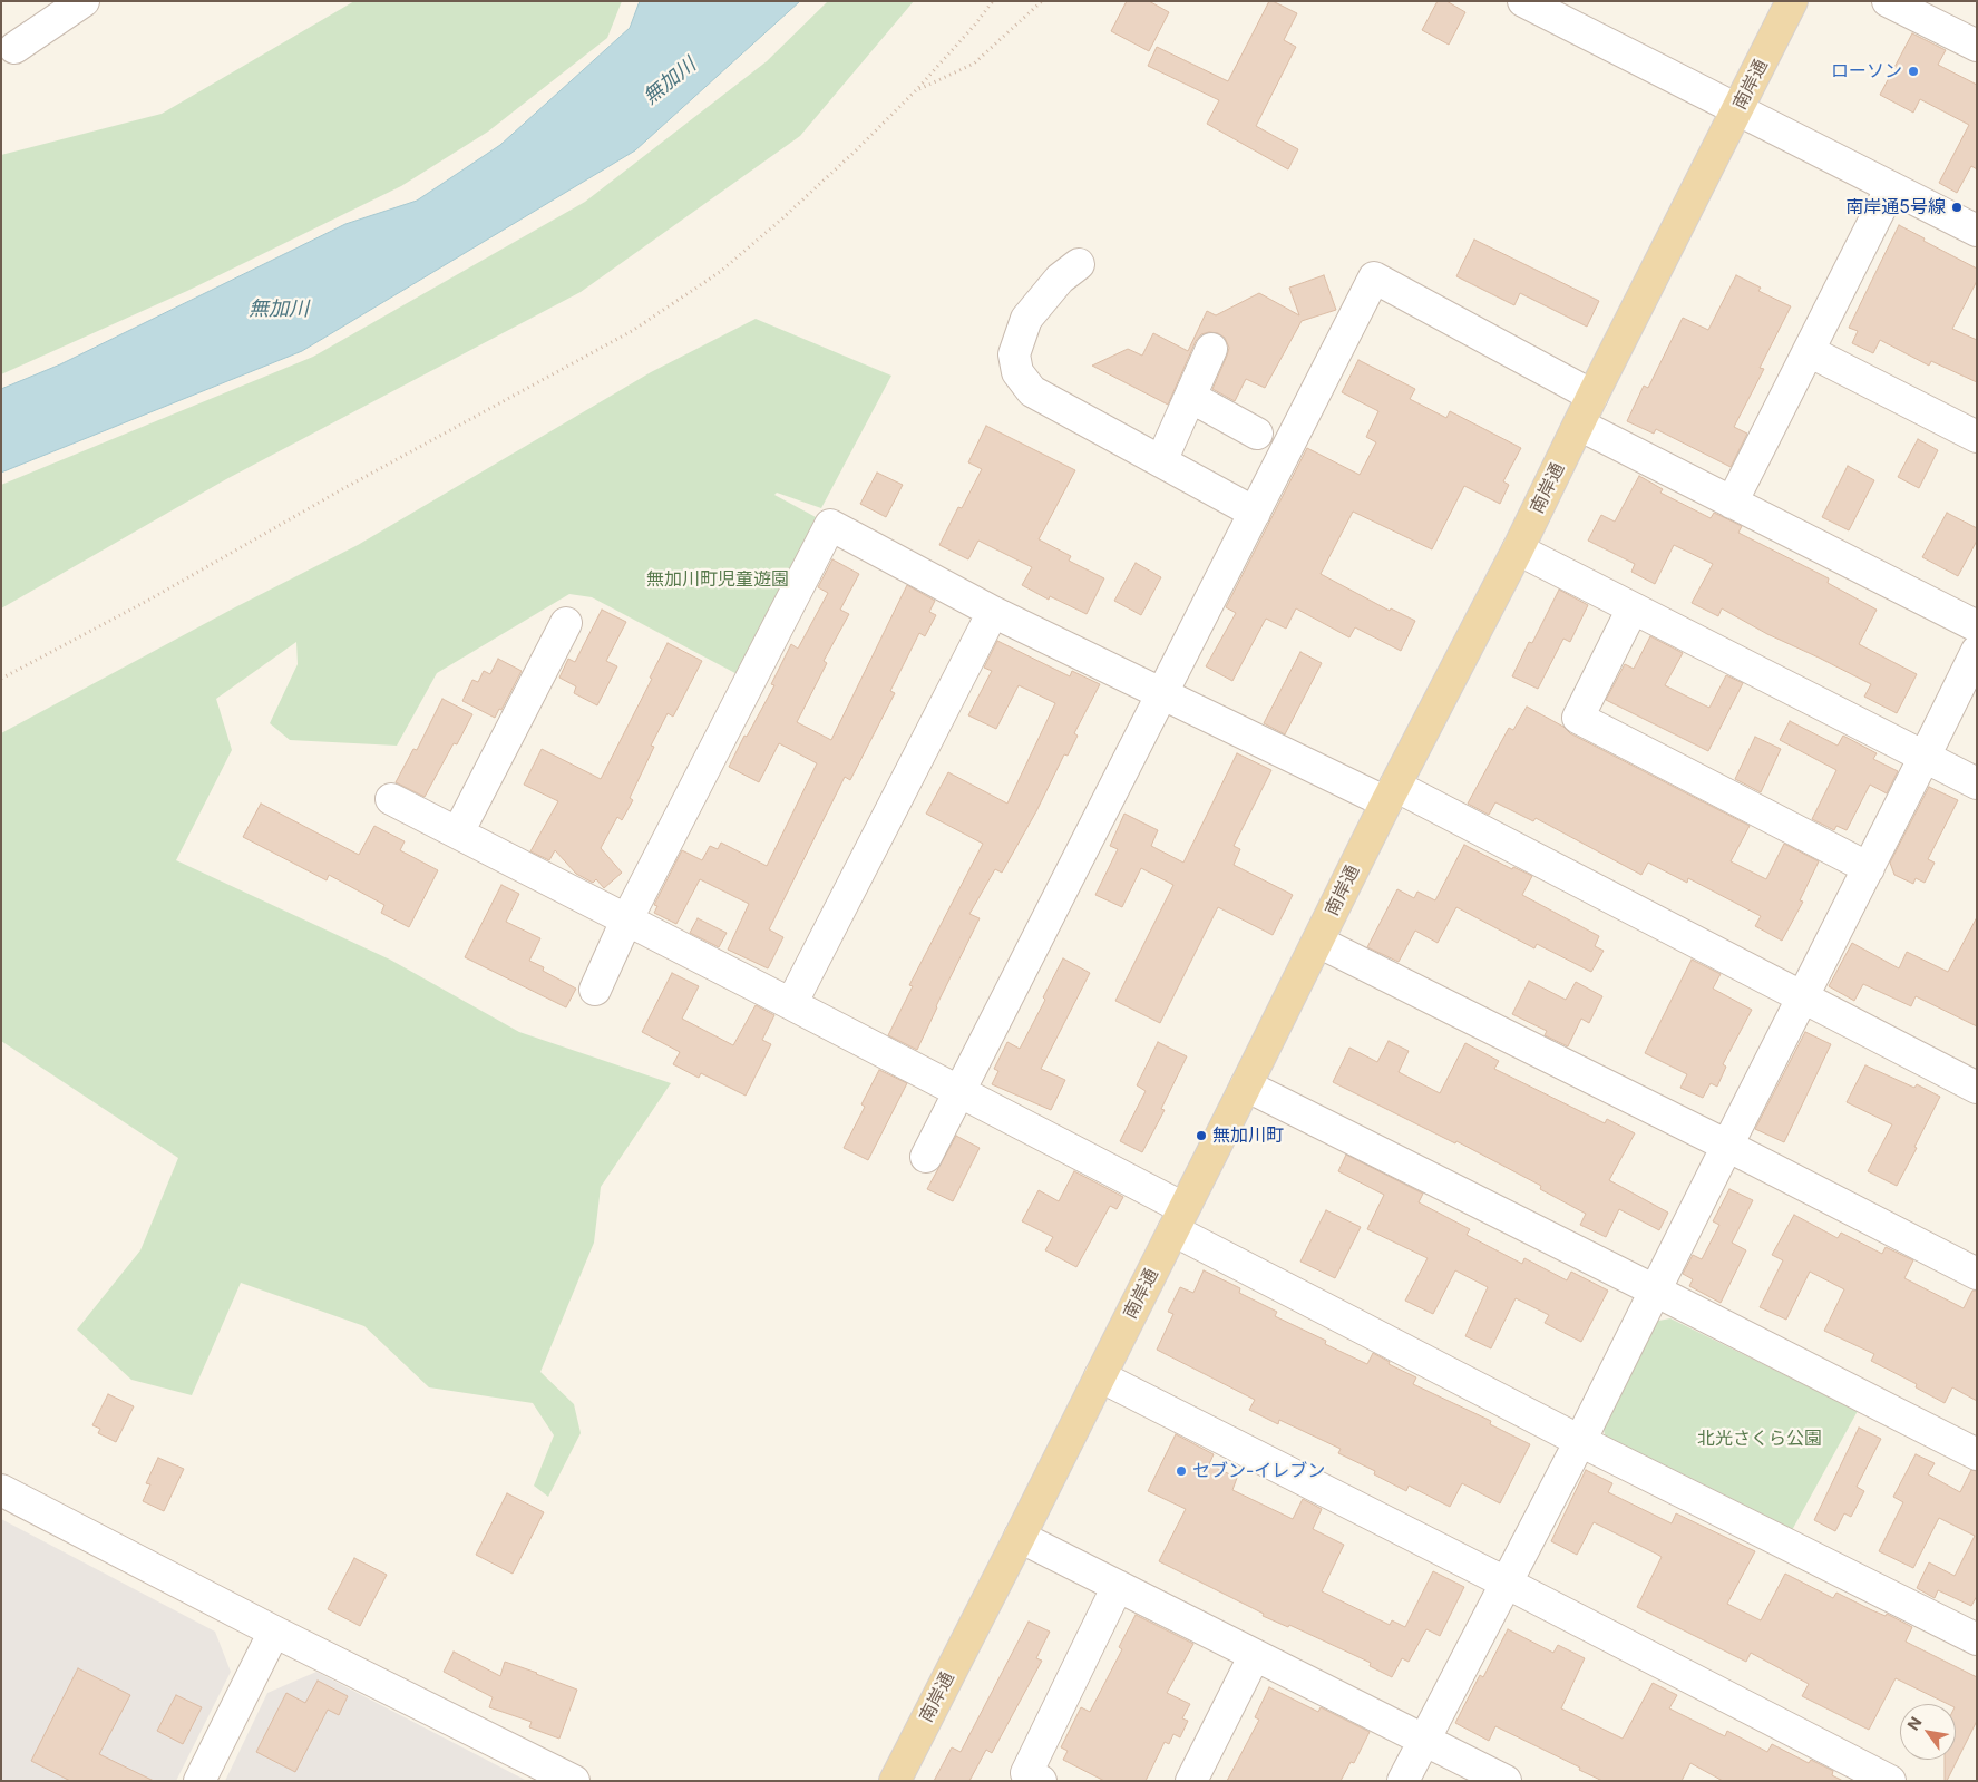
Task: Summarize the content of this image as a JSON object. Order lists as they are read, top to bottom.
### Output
{
  "streets": {
    "main road": ["南岸通"]
  },
  "water": ["無加川"],
  "parks": ["無加川町児童遊園", "北光さくら公園"],
  "places": [
    "ローソン",
    "南岸通5号線",
    "無加川町",
    "セブン-イレブン"
  ],
  "north": "top left"
}
